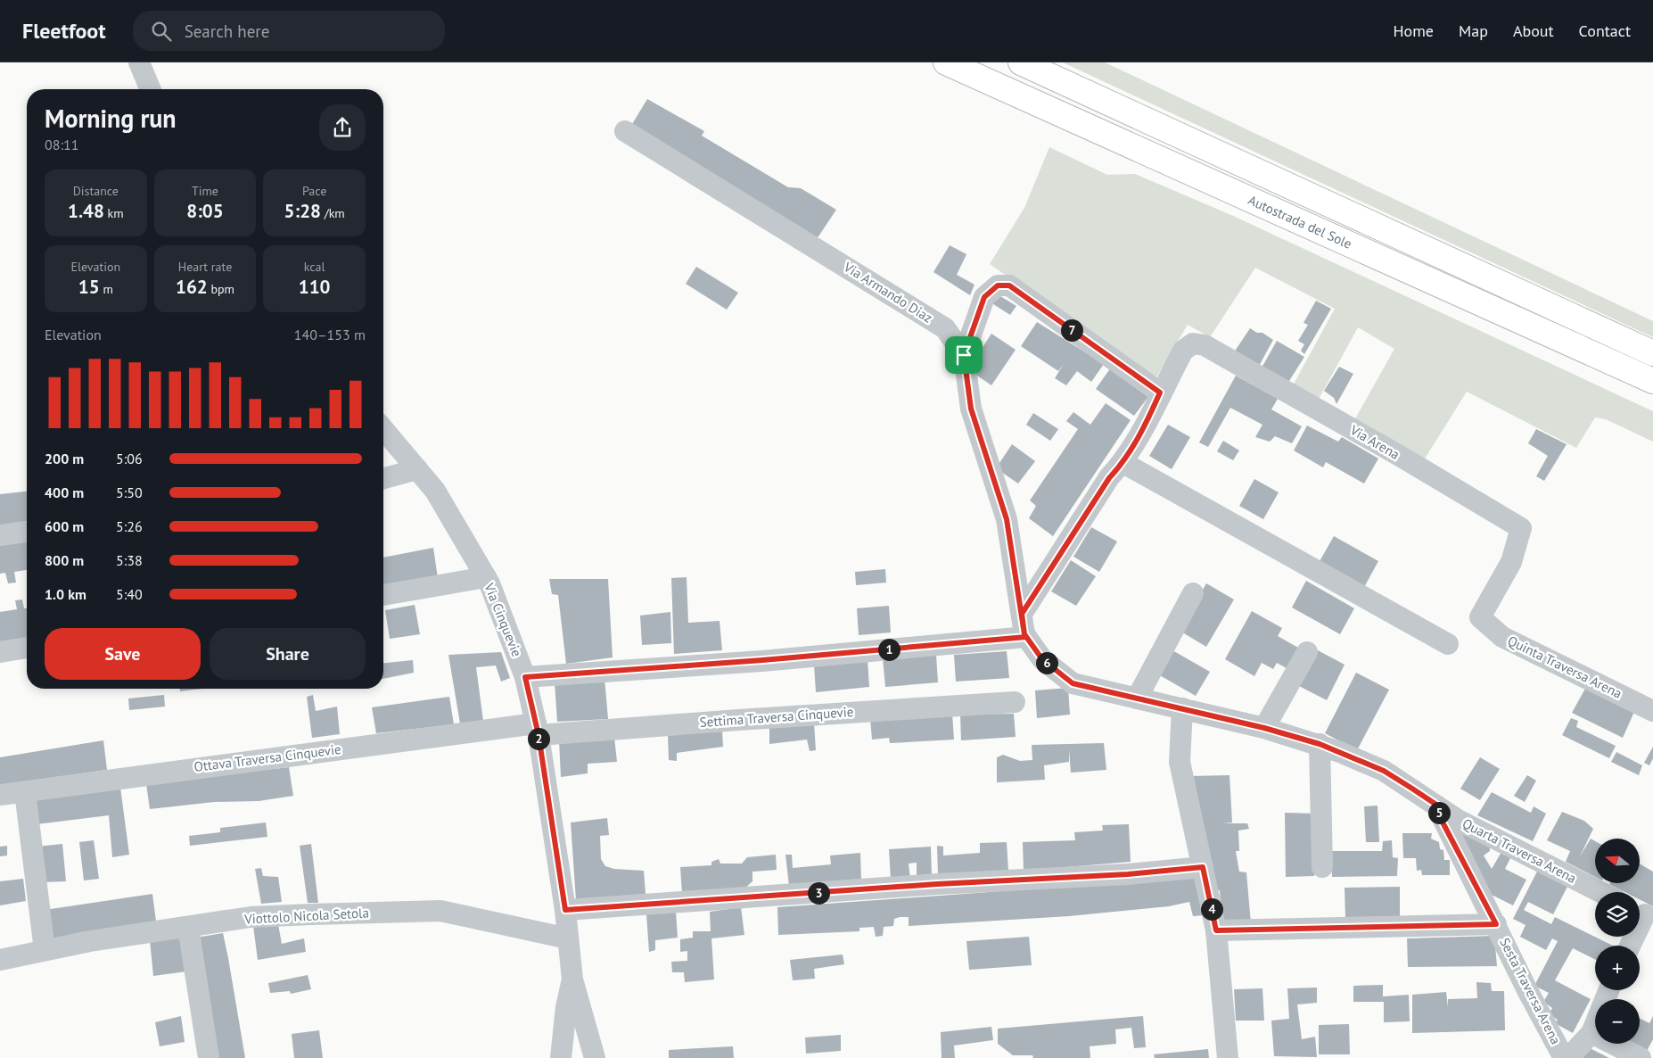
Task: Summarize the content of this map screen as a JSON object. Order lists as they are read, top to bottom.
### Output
{
  "streets": {
    "highway": ["Autostrada del Sole"],
    "street": [
      "Via Armando Diaz",
      "Via Arena",
      "Via Cinquevie",
      "Quinta Traversa Arena",
      "Settima Traversa Cinquevie",
      "Ottava Traversa Cinquevie",
      "Quarta Traversa Arena",
      "Viottolo Nicola Setola",
      "Sesta Traversa Arena"
    ]
  },
  "crossings": [
    ["Via Armando Diaz", "Via Arena"],
    ["Via Armando Diaz", "Quarta Traversa Arena"],
    ["Via Arena", "Quinta Traversa Arena"],
    ["Via Cinquevie", "Settima Traversa Cinquevie"],
    ["Via Cinquevie", "Ottava Traversa Cinquevie"],
    ["Via Cinquevie", "Viottolo Nicola Setola"],
    ["Settima Traversa Cinquevie", "Ottava Traversa Cinquevie"],
    ["Quarta Traversa Arena", "Sesta Traversa Arena"]
  ],
  "north": "left",
  "page": {
    "header": "Fleetfoot",
    "search": "Search here",
    "nav": [
      "Home",
      "Map",
      "About",
      "Contact"
    ],
    "heading": ["Morning run", "08:11"],
    "stats": [
      ["Distance", "1.48 km"],
      ["Time", "8:05"],
      ["Pace", "5:28 /km"],
      ["Elevation", "15 m"],
      ["Heart rate", "162 bpm"],
      ["kcal", "110"]
    ],
    "chart": ["Elevation", "140–153 m"],
    "pins": [
      "7",
      "1",
      "6",
      "2",
      "5",
      "3",
      "4"
    ],
    "list": [
      {
        "name": "200 m",
        "note": "5:06"
      },
      {
        "name": "400 m",
        "note": "5:50"
      },
      {
        "name": "600 m",
        "note": "5:26"
      },
      {
        "name": "800 m",
        "note": "5:38"
      },
      {
        "name": "1.0 km",
        "note": "5:40"
      }
    ],
    "buttons": ["Save", "Share"],
    "map_buttons": ["+", "−"]
  }
}
